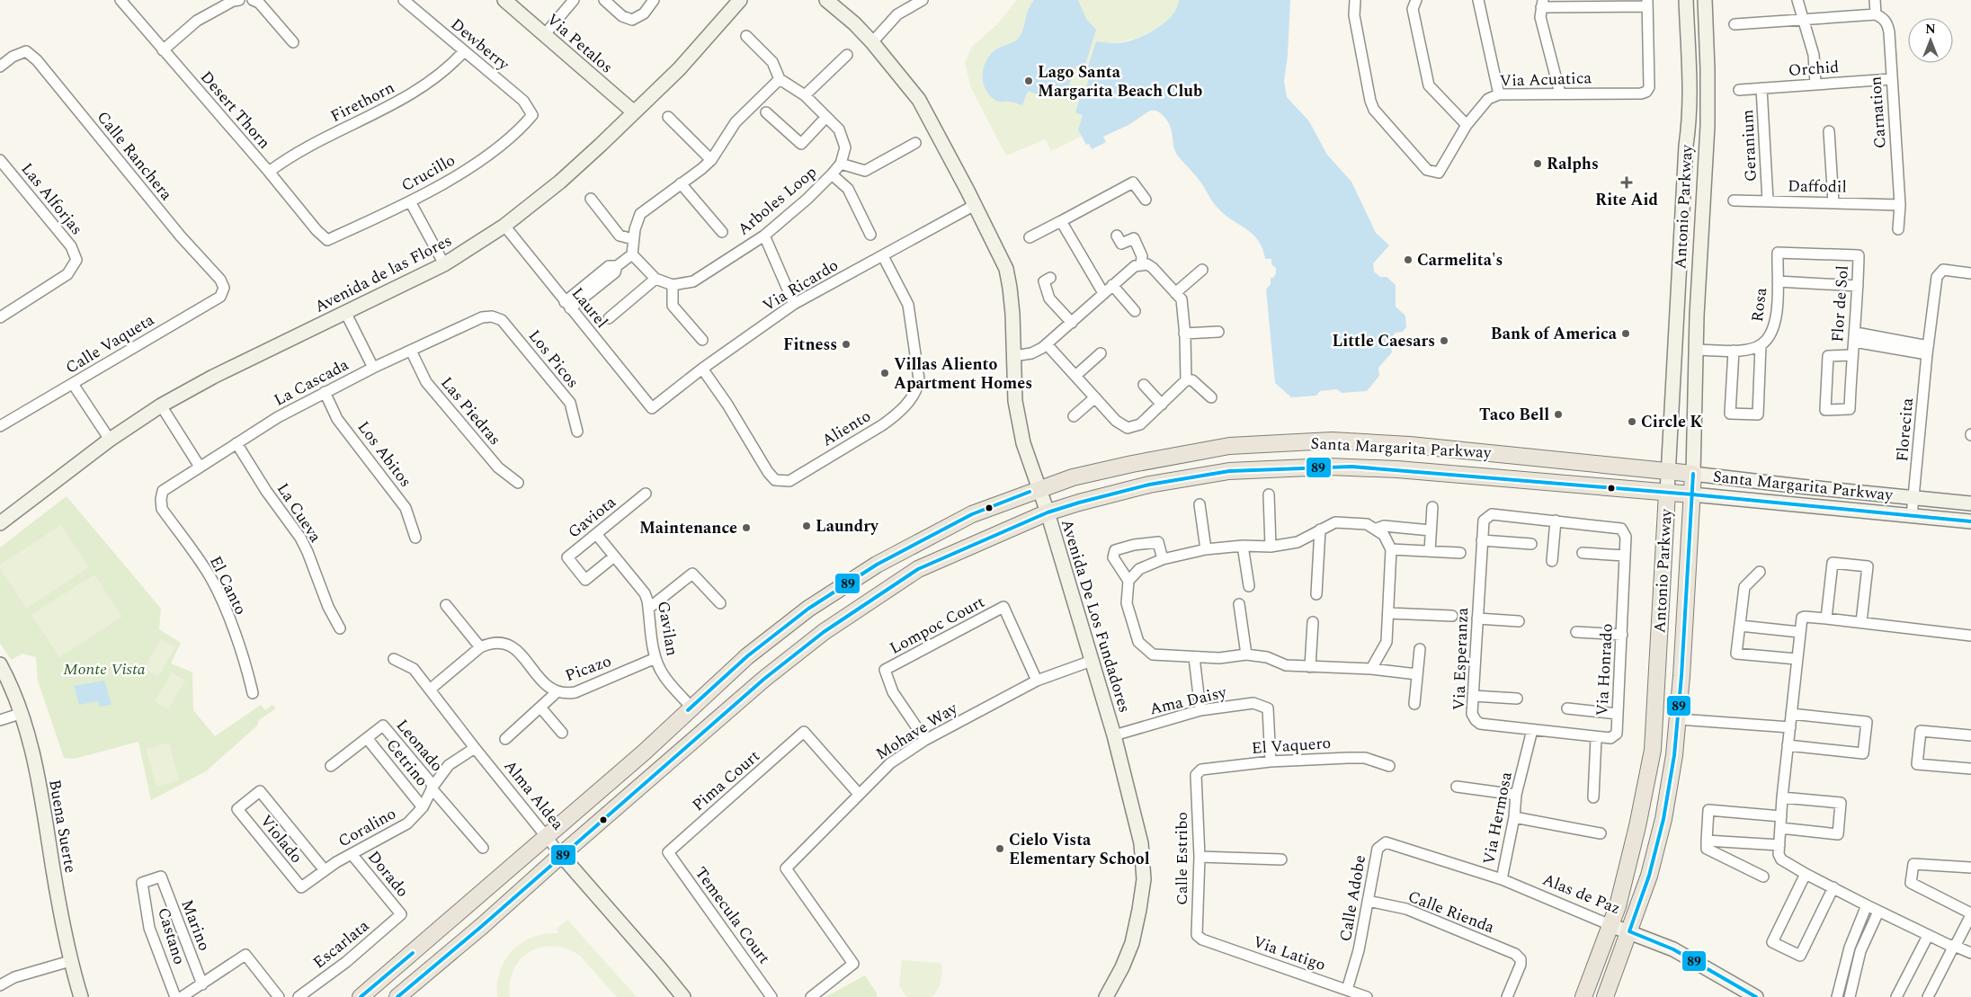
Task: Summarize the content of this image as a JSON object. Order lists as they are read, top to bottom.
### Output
{
  "streets": {
    "main road": [
      "Via Petalos",
      "Antonio Parkway",
      "Avenida de las Flores",
      "Santa Margarita Parkway",
      "Avenida De Los Fundadores",
      "Alma Aldea",
      "Buena Suerte",
      "Alas de Paz"
    ],
    "street": [
      "Dewberry",
      "Orchid",
      "Via Acuatica",
      "Firethorn",
      "Desert Thorn",
      "Carnation",
      "Geranium",
      "Calle Ranchera",
      "Crucillo",
      "Daffodil",
      "Las Alforjas",
      "Arboles Loop",
      "Via Ricardo",
      "Flor de Sol",
      "Rosa",
      "Laurel",
      "Calle Vaqueta",
      "Los Picos",
      "La Cascada",
      "Las Piedras",
      "Aliento",
      "Florecita",
      "Los Abitos",
      "La Cueva",
      "Gaviota",
      "El Canto",
      "Lompoc Court",
      "Gavilan",
      "Via Esperanza",
      "Picazo",
      "Via Honrado",
      "Ama Daisy",
      "Mohave Way",
      "Leonado",
      "El Vaquero",
      "Cetrino",
      "Pima Court",
      "Via Hermosa",
      "Coralino",
      "Violado",
      "Calle Estribo",
      "Dorado",
      "Calle Adobe",
      "Calle Rienda",
      "Temecula Court",
      "Marino",
      "Castano",
      "Escarlata",
      "Via Latigo"
    ]
  },
  "crossings": [
    ["Via Petalos", "Avenida de las Flores"],
    ["Dewberry", "Firethorn"],
    ["Dewberry", "Crucillo"],
    ["Orchid", "Carnation"],
    ["Orchid", "Geranium"],
    ["Firethorn", "Desert Thorn"],
    ["Desert Thorn", "Crucillo"],
    ["Carnation", "Daffodil"],
    ["Geranium", "Daffodil"],
    ["Calle Ranchera", "Calle Vaqueta"],
    ["Antonio Parkway", "Rosa"],
    ["Antonio Parkway", "Santa Margarita Parkway"],
    ["Antonio Parkway", "Alas de Paz"],
    ["Avenida de las Flores", "Laurel"],
    ["Via Ricardo", "Laurel"],
    ["Via Ricardo", "Aliento"],
    ["Via Ricardo", "Avenida De Los Fundadores"],
    ["Flor de Sol", "Rosa"],
    ["Los Picos", "La Cascada"],
    ["La Cascada", "Las Piedras"],
    ["La Cascada", "Los Abitos"],
    ["La Cascada", "La Cueva"],
    ["La Cascada", "El Canto"],
    ["Florecita", "Santa Margarita Parkway"],
    ["Santa Margarita Parkway", "Avenida De Los Fundadores"],
    ["Santa Margarita Parkway", "Gavilan"],
    ["Santa Margarita Parkway", "Alma Aldea"],
    ["Gaviota", "Gavilan"],
    ["Avenida De Los Fundadores", "Ama Daisy"],
    ["Avenida De Los Fundadores", "Mohave Way"],
    ["Lompoc Court", "Mohave Way"],
    ["Gavilan", "Picazo"],
    ["Via Esperanza", "Via Honrado"],
    ["Via Esperanza", "Via Hermosa"],
    ["Ama Daisy", "El Vaquero"],
    ["Mohave Way", "Pima Court"],
    ["Leonado", "Cetrino"],
    ["Leonado", "Coralino"],
    ["El Vaquero", "Calle Estribo"],
    ["Cetrino", "Coralino"],
    ["Pima Court", "Temecula Court"],
    ["Alma Aldea", "Coralino"],
    ["Via Hermosa", "Alas de Paz"],
    ["Coralino", "Violado"],
    ["Coralino", "Dorado"],
    ["Calle Estribo", "Via Latigo"],
    ["Dorado", "Escarlata"],
    ["Alas de Paz", "Calle Adobe"],
    ["Calle Adobe", "Calle Rienda"],
    ["Calle Adobe", "Via Latigo"],
    ["Marino", "Castano"]
  ],
  "parks": ["Monte Vista"],
  "places": {
    "other": [
      "Lago Santa Margarita Beach Club",
      "Ralphs",
      "Carmelita's",
      "Bank of America",
      "Little Caesars",
      "Fitness",
      "Villas Aliento Apartment Homes",
      "Taco Bell",
      "Circle K",
      "Laundry",
      "Maintenance",
      "Cielo Vista Elementary School"
    ],
    "health": ["Rite Aid"]
  },
  "lines": ["transit line 89"],
  "north": "top"
}
